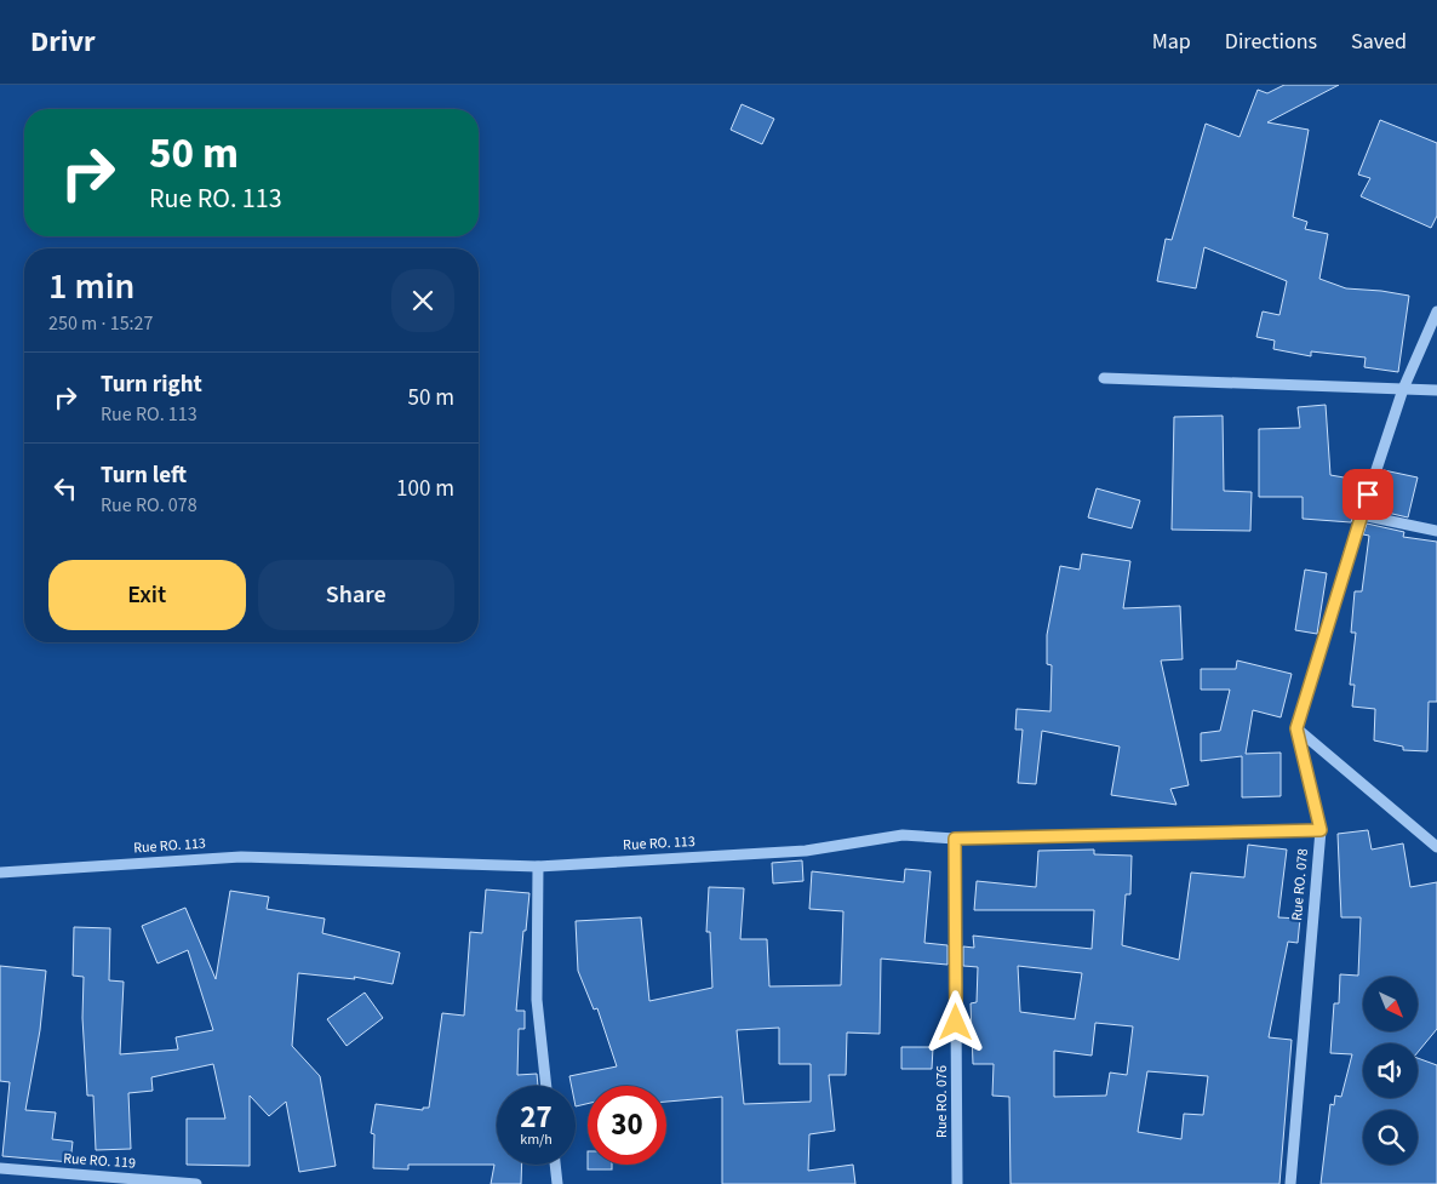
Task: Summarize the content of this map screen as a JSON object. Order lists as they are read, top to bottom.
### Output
{
  "streets": {
    "street": [
      "Rue RO. 113",
      "Rue RO. 078",
      "Rue RO. 076",
      "Rue RO. 119"
    ]
  },
  "crossings": [
    ["Rue RO. 113", "Rue RO. 078"],
    ["Rue RO. 113", "Rue RO. 076"]
  ],
  "north": "bottom right",
  "page": {
    "header": "Drivr",
    "nav": ["Map", "Directions", "Saved"],
    "turn": ["50 m", "Rue RO. 113"],
    "heading": ["1 min", "250 m · 15:27"],
    "list": [
      {
        "name": "Turn right",
        "note": "Rue RO. 113",
        "value": "50 m"
      },
      {
        "name": "Turn left",
        "note": "Rue RO. 078",
        "value": "100 m"
      }
    ],
    "buttons": ["Exit", "Share"],
    "speed": "27 km/h",
    "limit": "30"
  }
}
